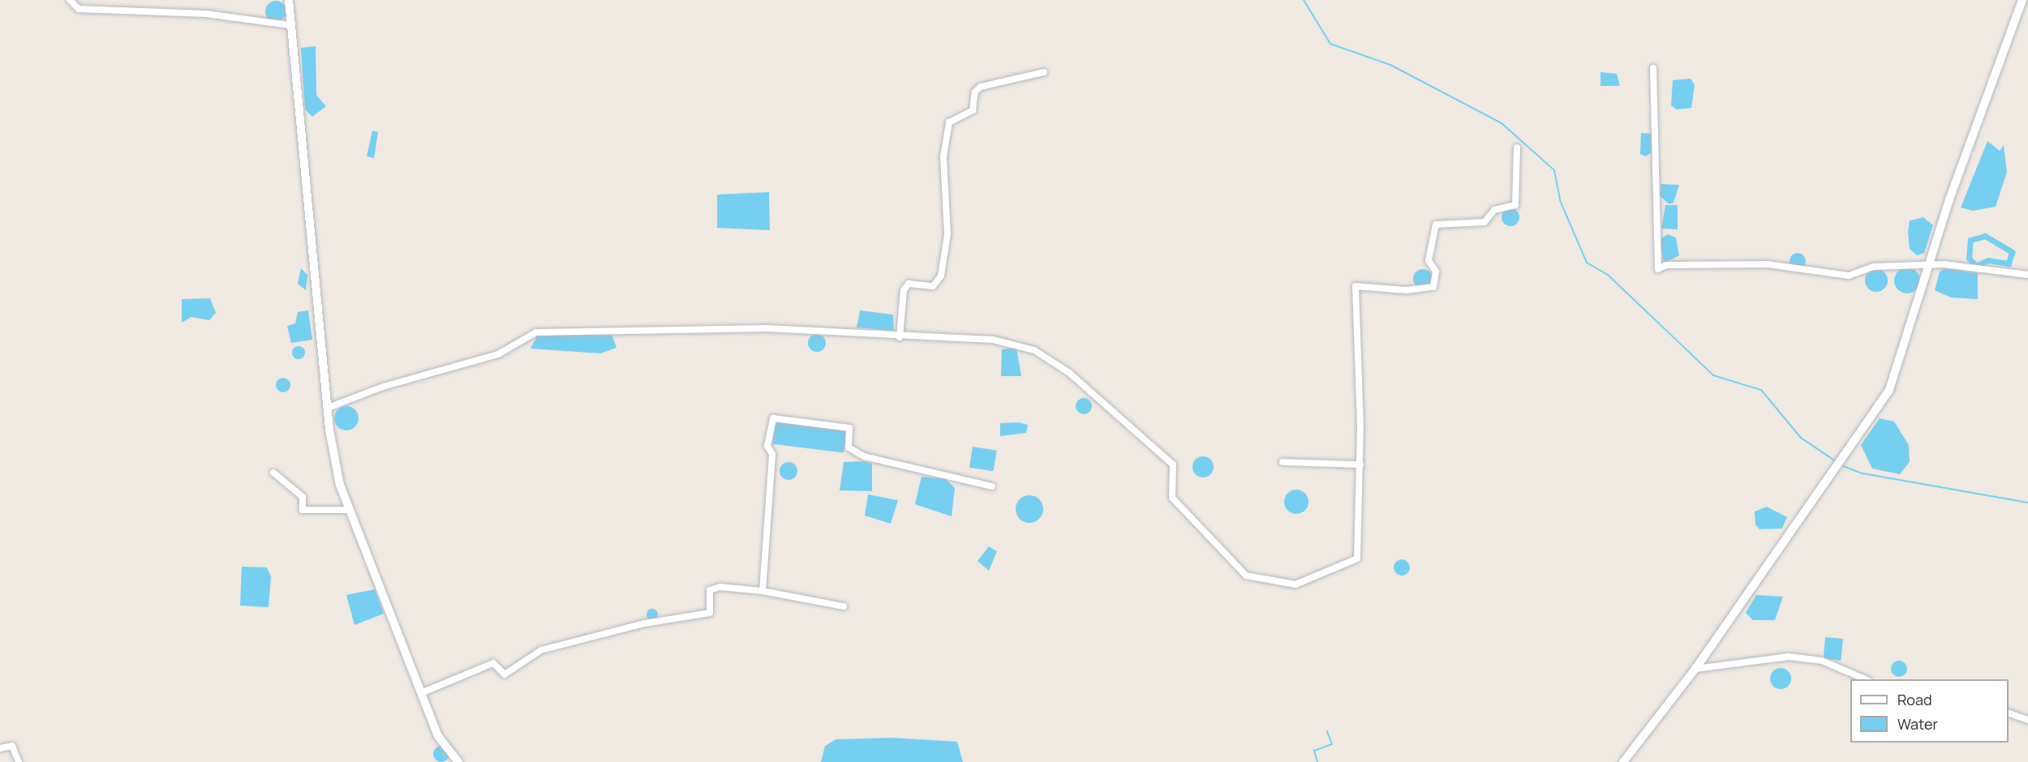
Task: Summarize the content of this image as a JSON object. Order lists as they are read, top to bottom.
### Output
{
  "legend": ["Road", "Water"]
}
